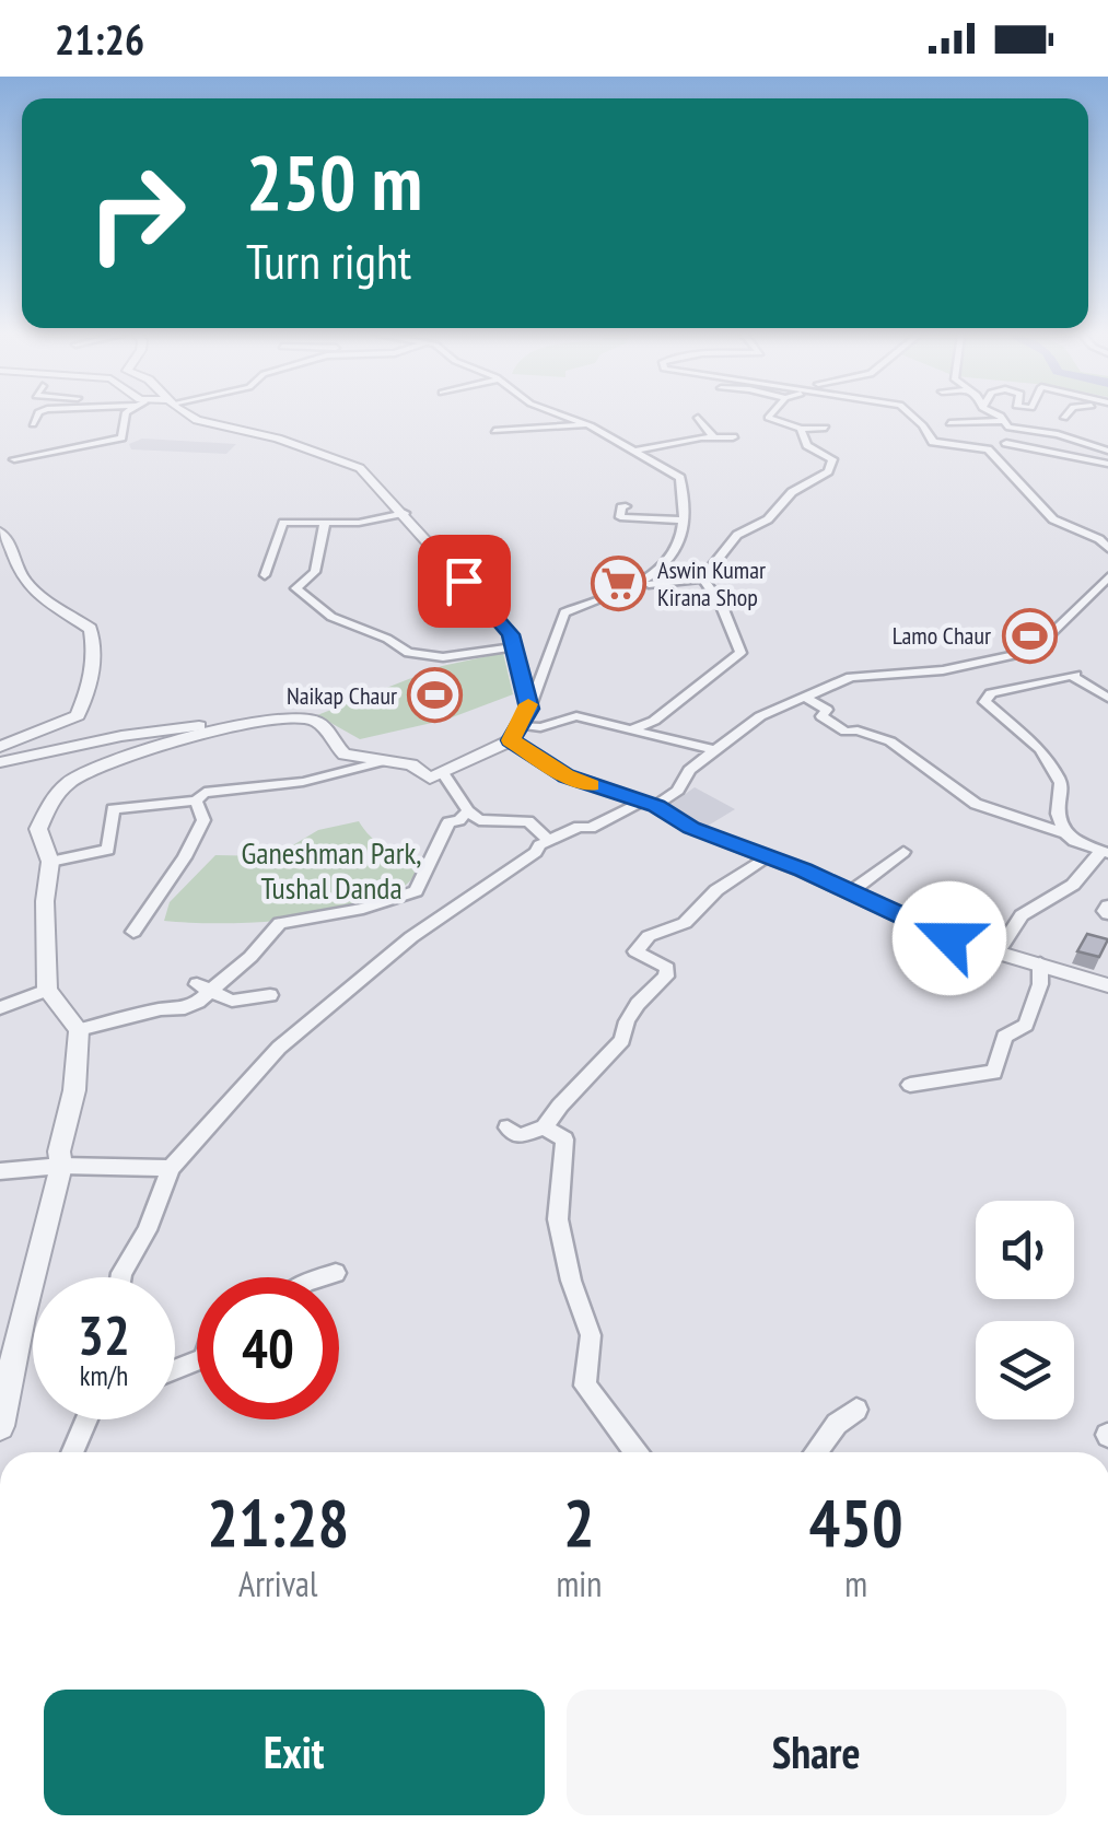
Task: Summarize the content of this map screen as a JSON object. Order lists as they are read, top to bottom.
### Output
{
  "parks": ["Ganeshman Park, Tushal Danda"],
  "places": {
    "supermarket": ["Aswin Kumar Kirana Shop"],
    "sports": ["Lamo Chaur", "Naikap Chaur"]
  },
  "page": {
    "status": "21:26",
    "turn": ["250 m", "Turn right"],
    "speed": "32 km/h",
    "limit": "40",
    "eta": [
      "21:28",
      "Arrival",
      "2",
      "min",
      "450",
      "m"
    ],
    "buttons": ["Exit", "Share"]
  }
}
